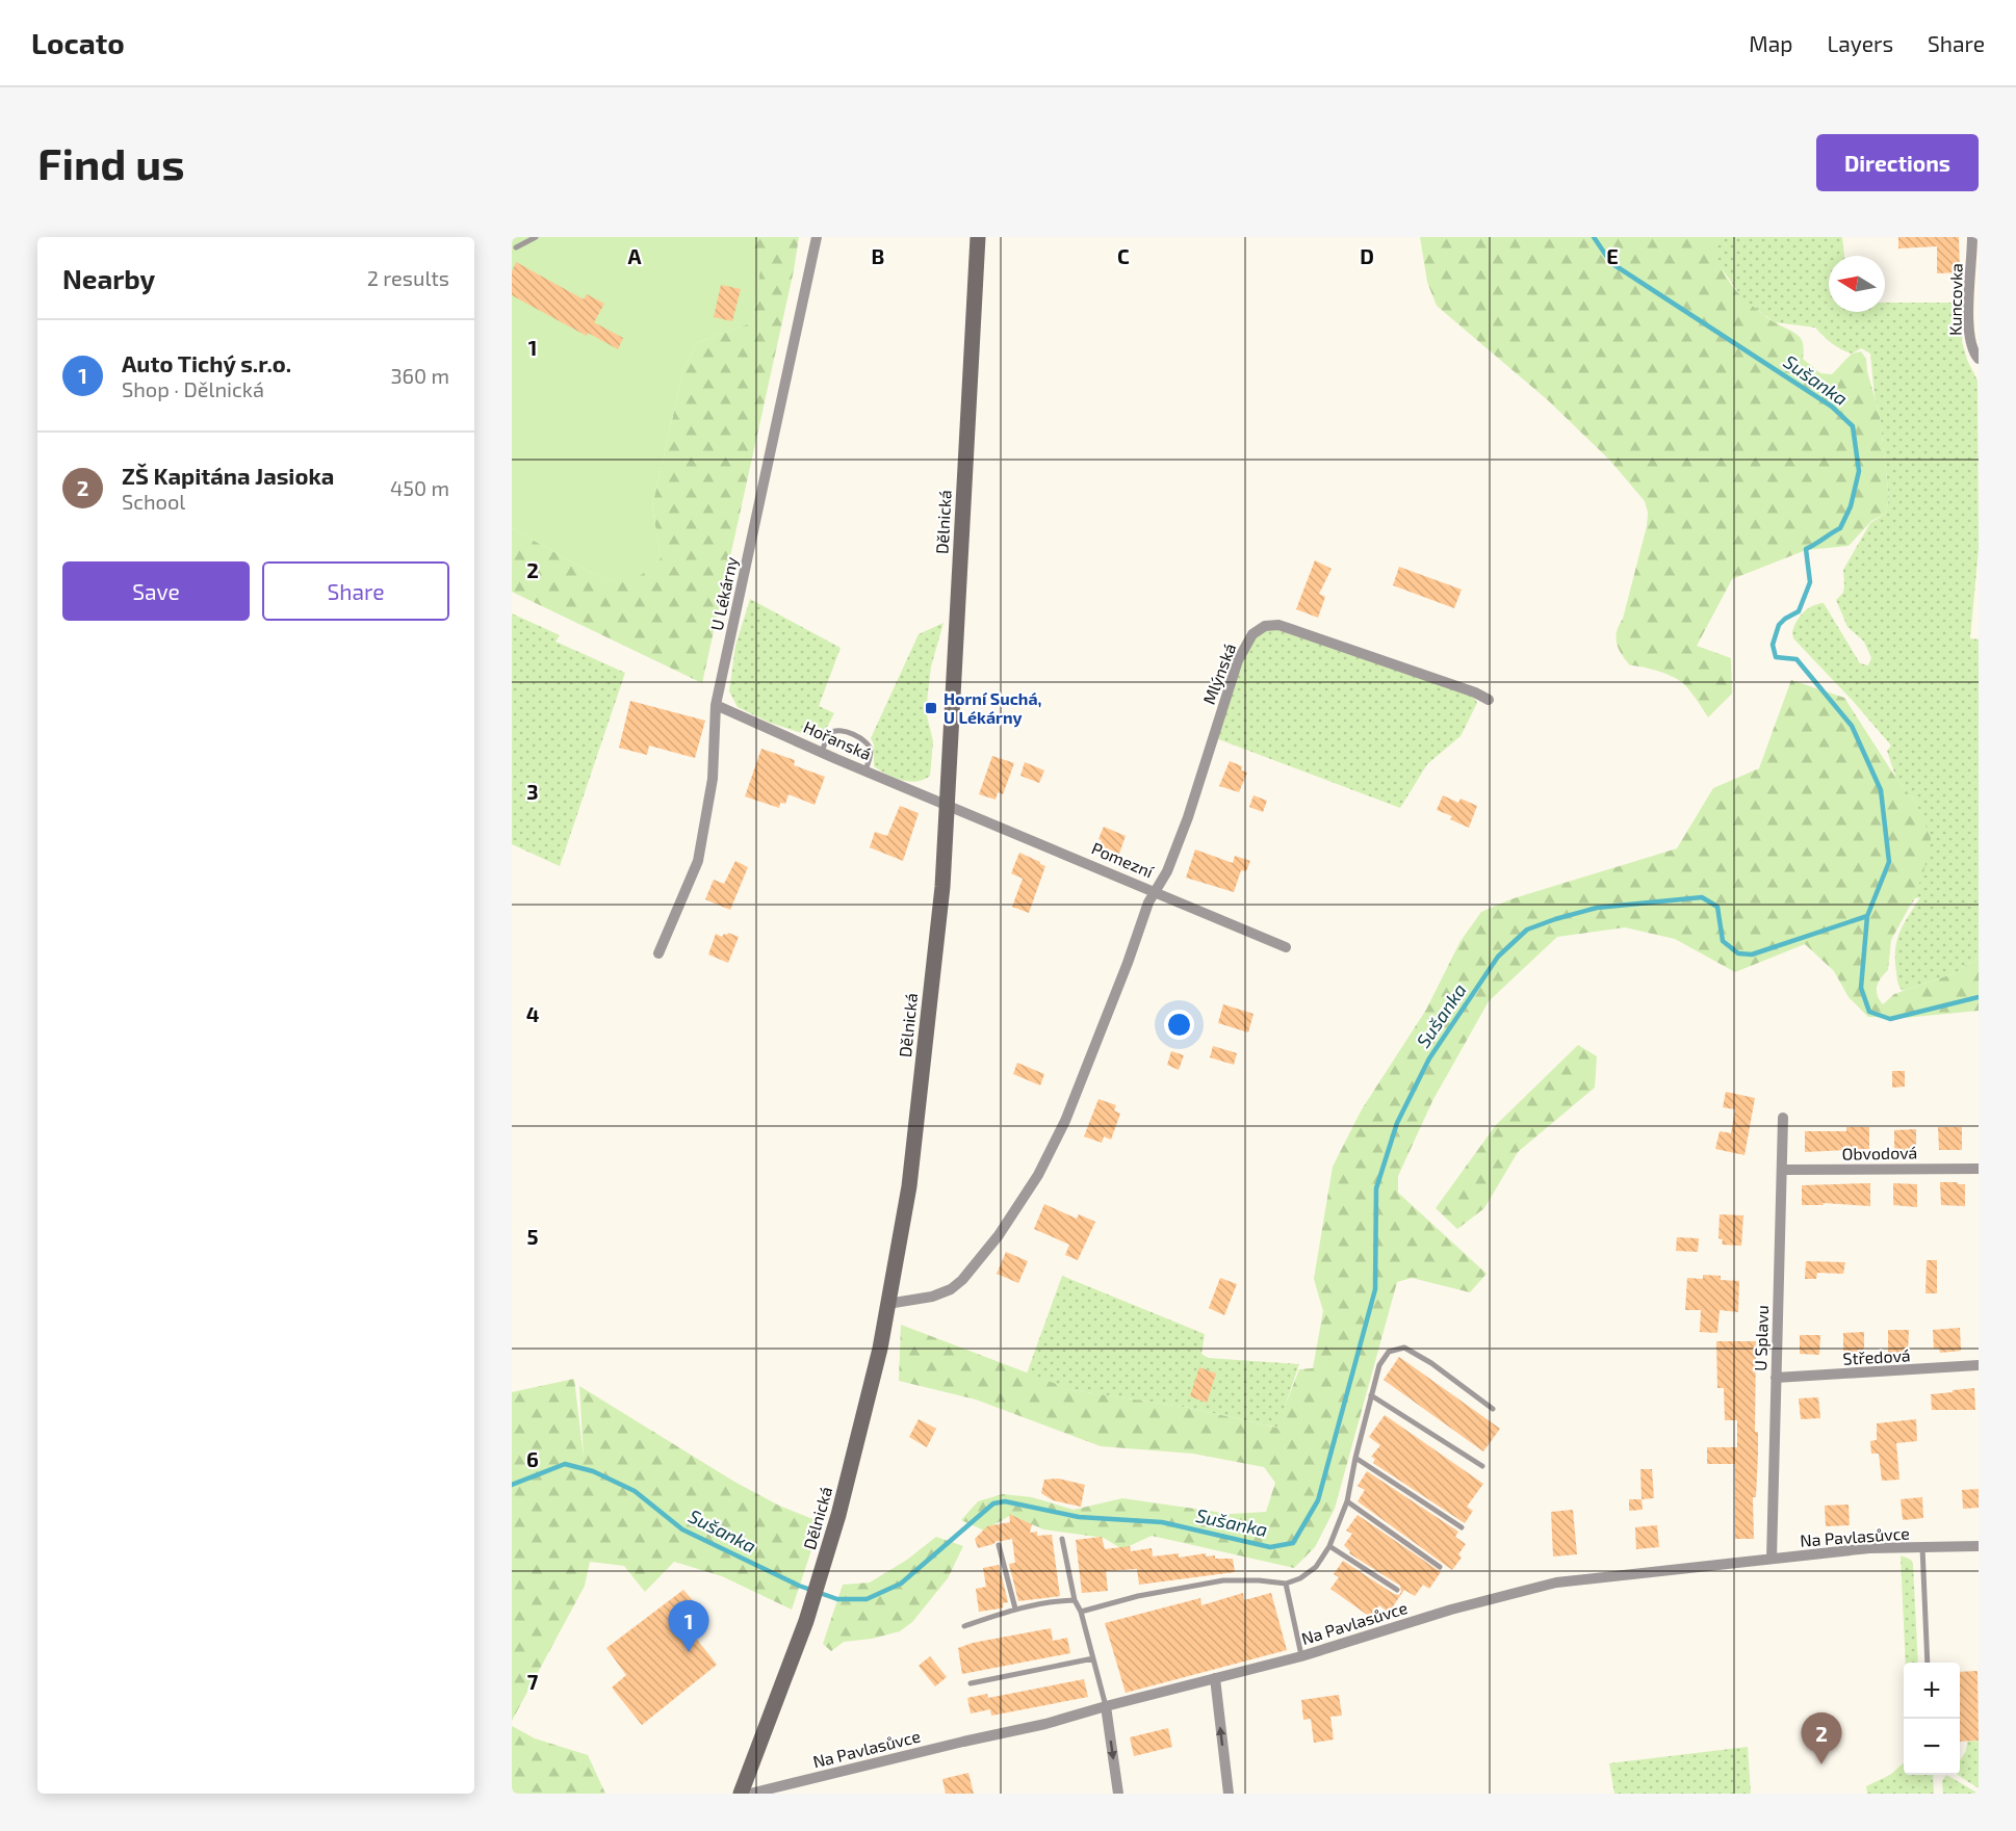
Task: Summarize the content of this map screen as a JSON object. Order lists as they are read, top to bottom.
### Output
{
  "streets": {
    "main road": ["Dělnická"],
    "street": [
      "Kuncovka",
      "U Lékárny",
      "Mlýnská",
      "Hořanská",
      "Pomezní",
      "Obvodová",
      "U Splavu",
      "Středová",
      "Na Pavlasůvce"
    ]
  },
  "crossings": [
    ["Dělnická", "Hořanská"],
    ["Dělnická", "Pomezní"],
    ["U Lékárny", "Hořanská"],
    ["Mlýnská", "Pomezní"],
    ["Hořanská", "Pomezní"],
    ["Obvodová", "U Splavu"],
    ["U Splavu", "Středová"],
    ["U Splavu", "Na Pavlasůvce"]
  ],
  "water": ["Sušanka"],
  "places": {
    "transit": ["Horní Suchá, U Lékárny"]
  },
  "north": "left",
  "page": {
    "header": "Locato",
    "nav": ["Map", "Layers", "Share"],
    "buttons": [
      "Directions",
      ["Save", "Share"]
    ],
    "title": "Find us",
    "heading": ["Nearby", "2 results"],
    "list": [
      {
        "mark": "1",
        "name": "Auto Tichý s.r.o.",
        "note": "Shop · Dělnická",
        "value": "360 m"
      },
      {
        "mark": "2",
        "name": "ZŠ Kapitána Jasioka",
        "note": "School",
        "value": "450 m"
      }
    ],
    "pins": ["1", "2"],
    "map_buttons": ["+", "−"]
  },
  "grid": {
    "columns": [
      "A",
      "B",
      "C",
      "D",
      "E"
    ],
    "rows": [
      "1",
      "2",
      "3",
      "4",
      "5",
      "6",
      "7"
    ]
  }
}
